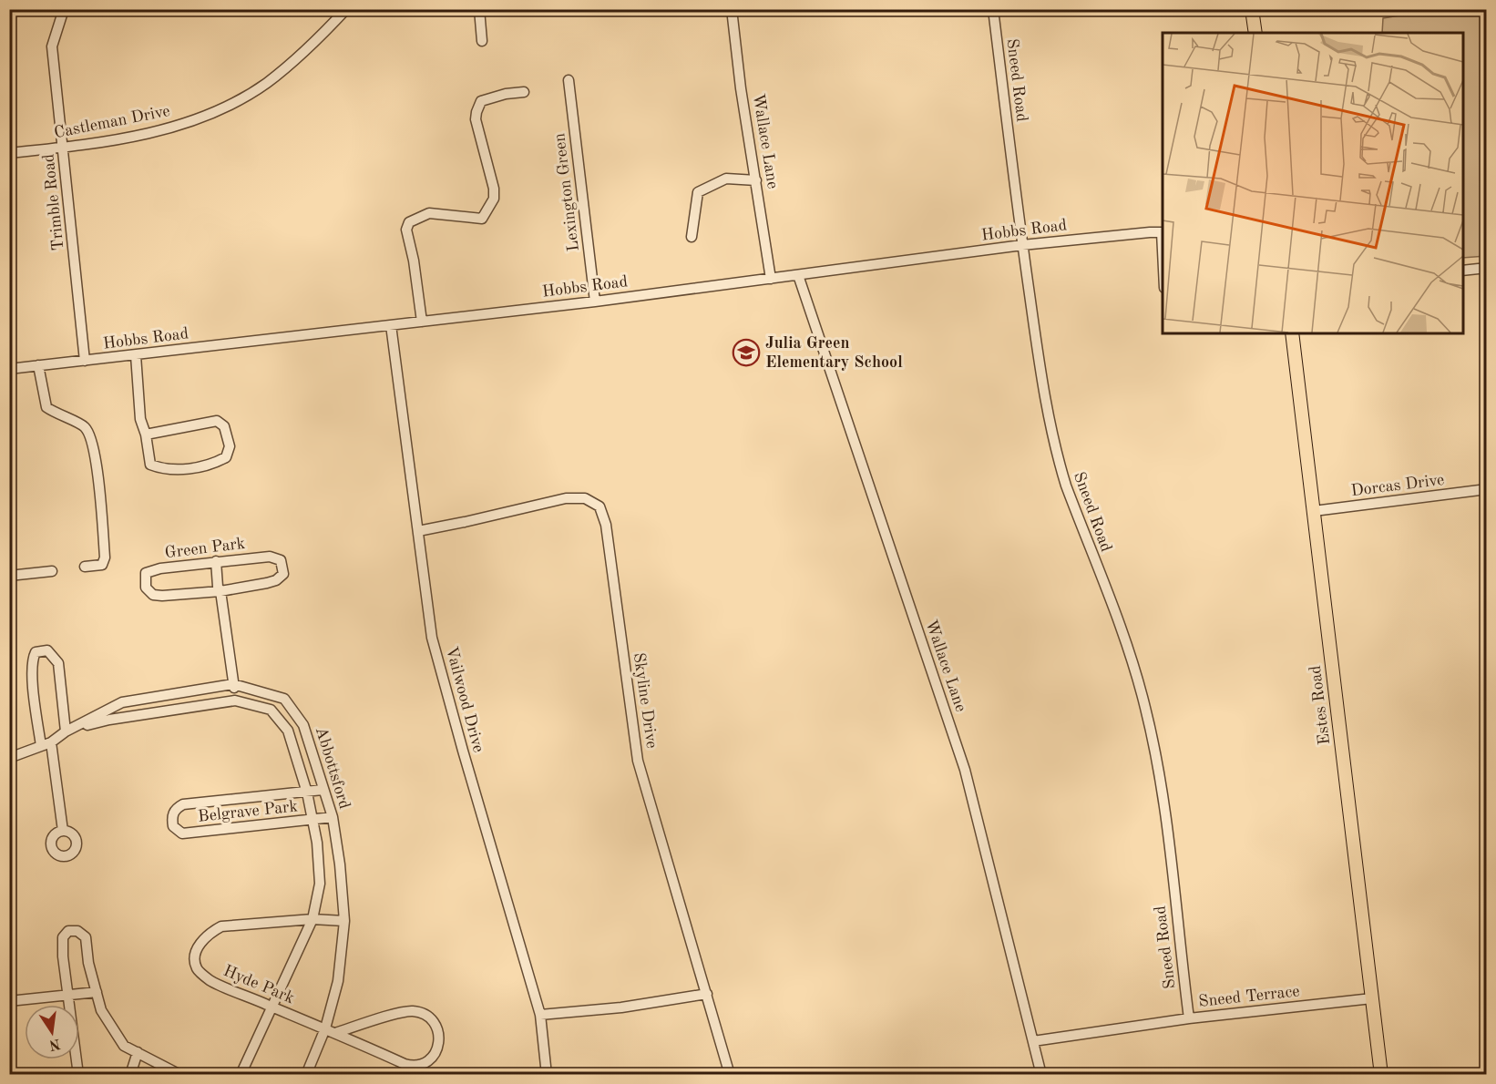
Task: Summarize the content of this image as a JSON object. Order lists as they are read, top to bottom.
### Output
{
  "streets": {
    "main road": ["Estes Road"],
    "street": [
      "Sneed Road",
      "Castleman Drive",
      "Wallace Lane",
      "Lexington Green",
      "Trimble Road",
      "Hobbs Road",
      "Dorcas Drive",
      "Green Park",
      "Vailwood Drive",
      "Skyline Drive",
      "Abbottsford",
      "Belgrave Park",
      "Hyde Park",
      "Sneed Terrace"
    ]
  },
  "crossings": [
    ["Sneed Road", "Hobbs Road"],
    ["Sneed Road", "Sneed Terrace"],
    ["Castleman Drive", "Trimble Road"],
    ["Wallace Lane", "Hobbs Road"],
    ["Wallace Lane", "Sneed Terrace"],
    ["Lexington Green", "Hobbs Road"],
    ["Trimble Road", "Hobbs Road"],
    ["Hobbs Road", "Vailwood Drive"],
    ["Dorcas Drive", "Estes Road"],
    ["Vailwood Drive", "Skyline Drive"],
    ["Estes Road", "Sneed Terrace"],
    ["Abbottsford", "Belgrave Park"],
    ["Abbottsford", "Hyde Park"]
  ],
  "places": {
    "school or university": ["Julia Green Elementary School"]
  },
  "north": "bottom"
}
